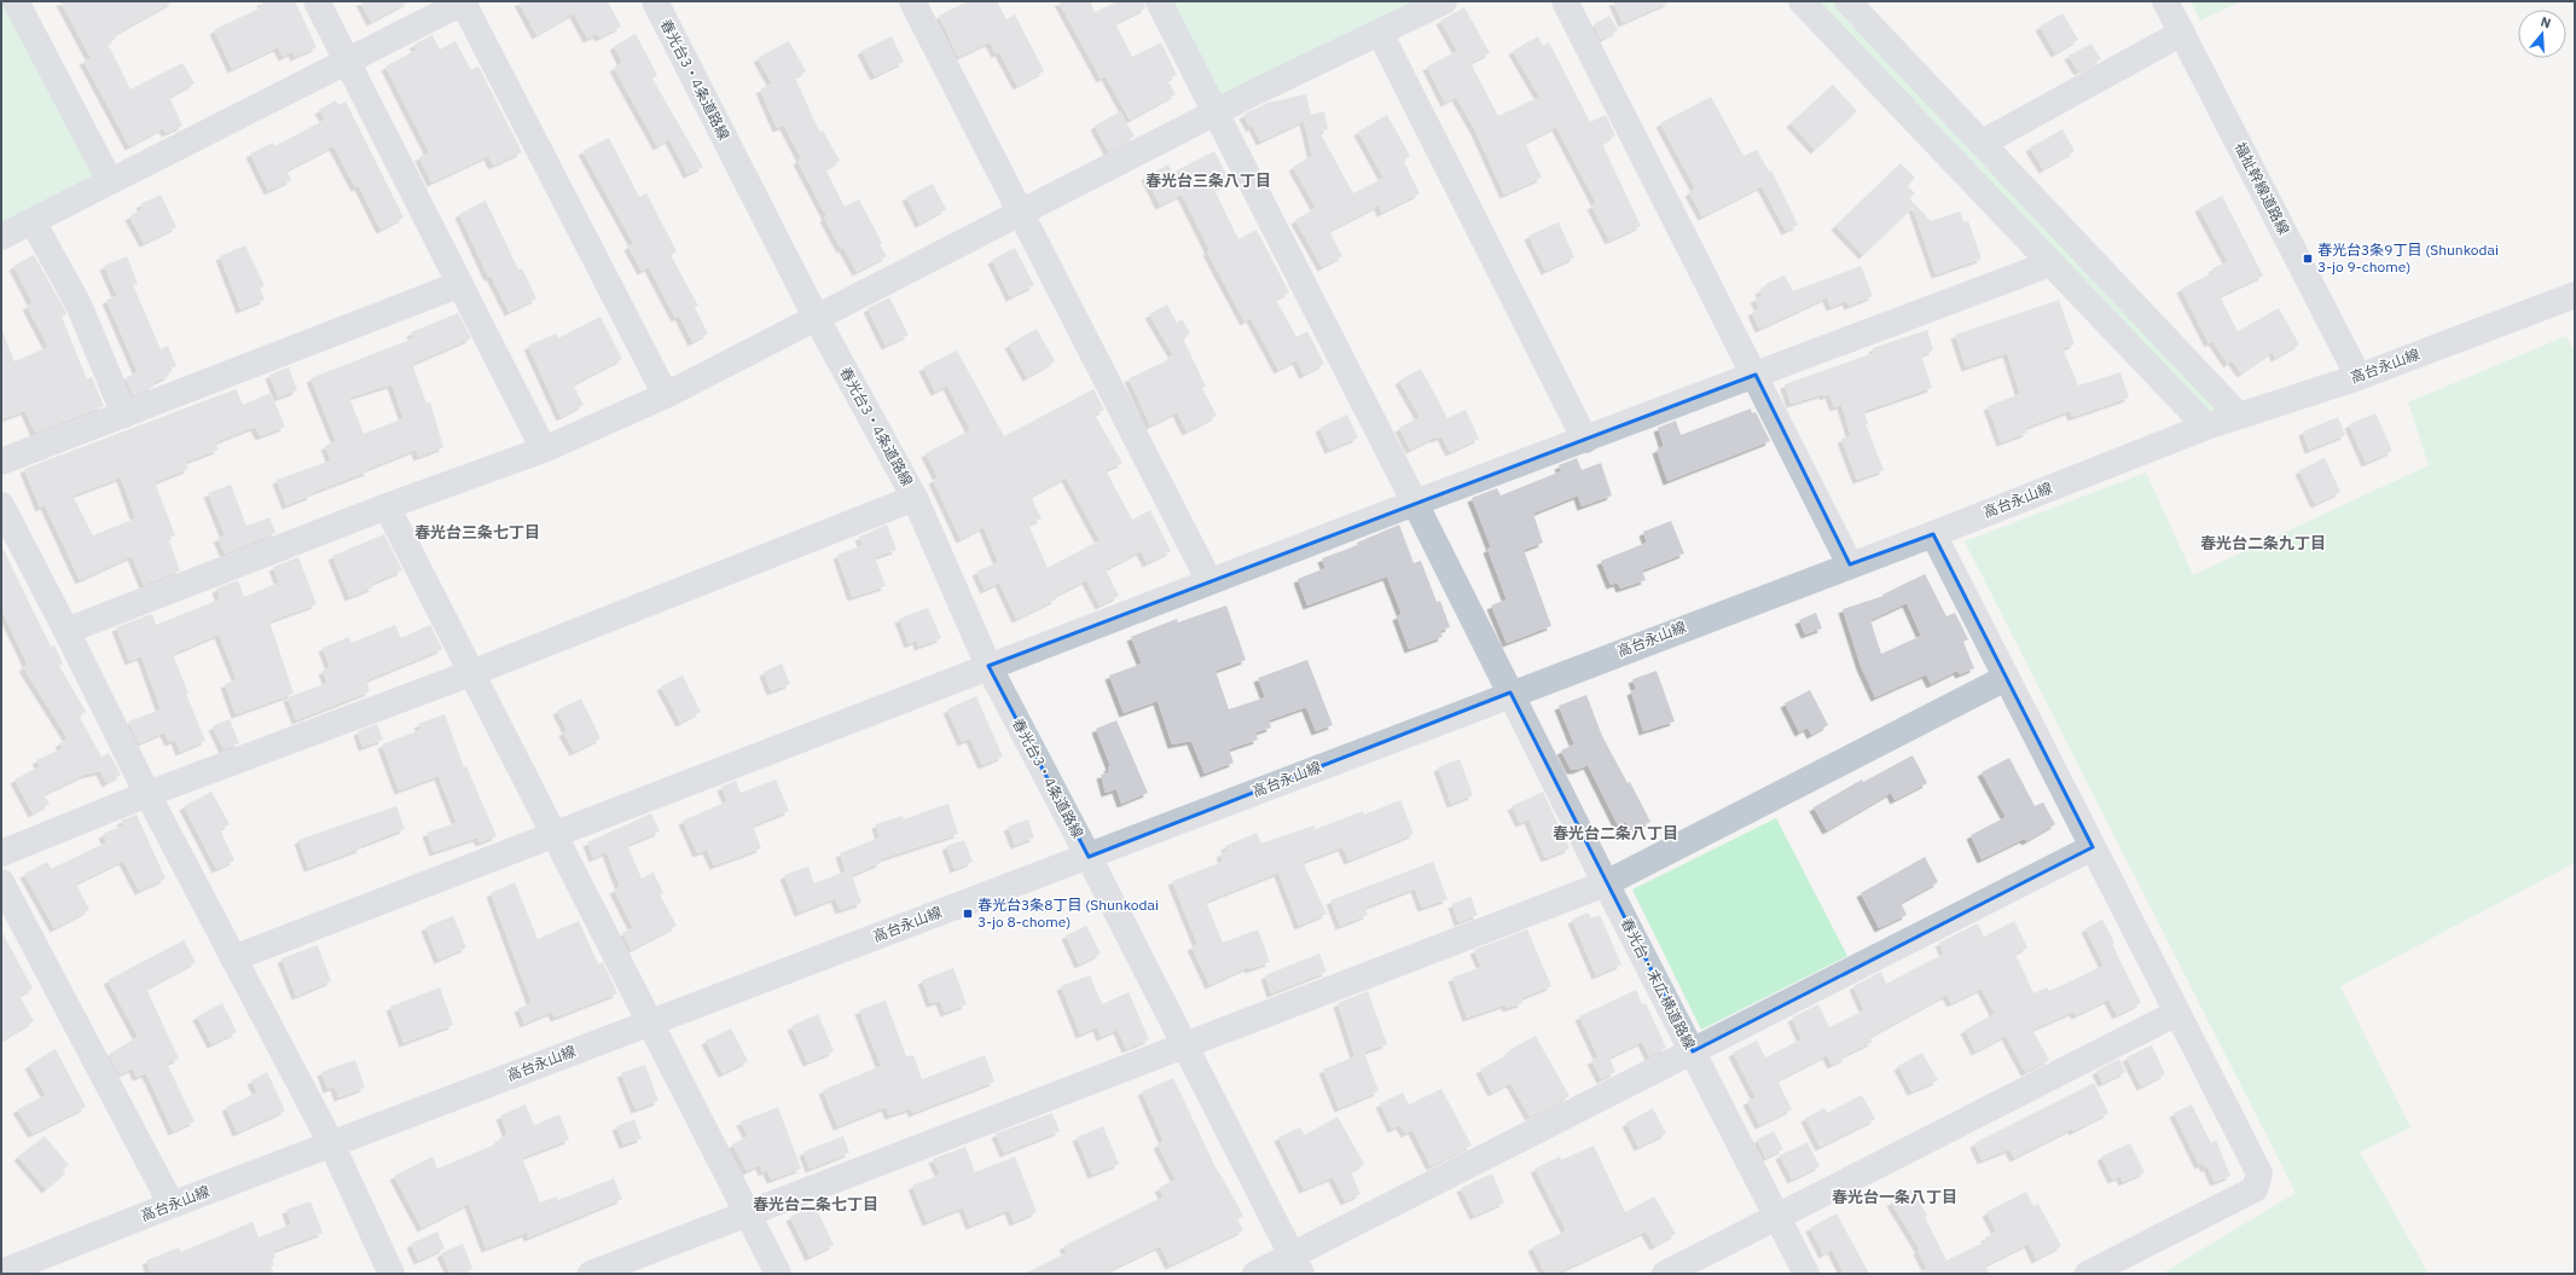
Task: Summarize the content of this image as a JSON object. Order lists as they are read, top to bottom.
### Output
{
  "streets": {
    "street": [
      "春光台3・4条道路線",
      "福祉幹線道路線",
      "高台永山線",
      "春光台・末広横道路線"
    ]
  },
  "crossings": [
    ["春光台3・4条道路線", "高台永山線"],
    ["福祉幹線道路線", "高台永山線"],
    ["高台永山線", "春光台・末広横道路線"]
  ],
  "districts": [
    "春光台三条八丁目",
    "春光台三条七丁目",
    "春光台二条九丁目",
    "春光台二条八丁目",
    "春光台一条八丁目",
    "春光台二条七丁目"
  ],
  "places": {
    "transit": ["春光台3条9丁目 (Shunkodai 3-jo 9-chome)", "春光台3条8丁目 (Shunkodai 3-jo 8-chome)"]
  },
  "north": "top"
}
